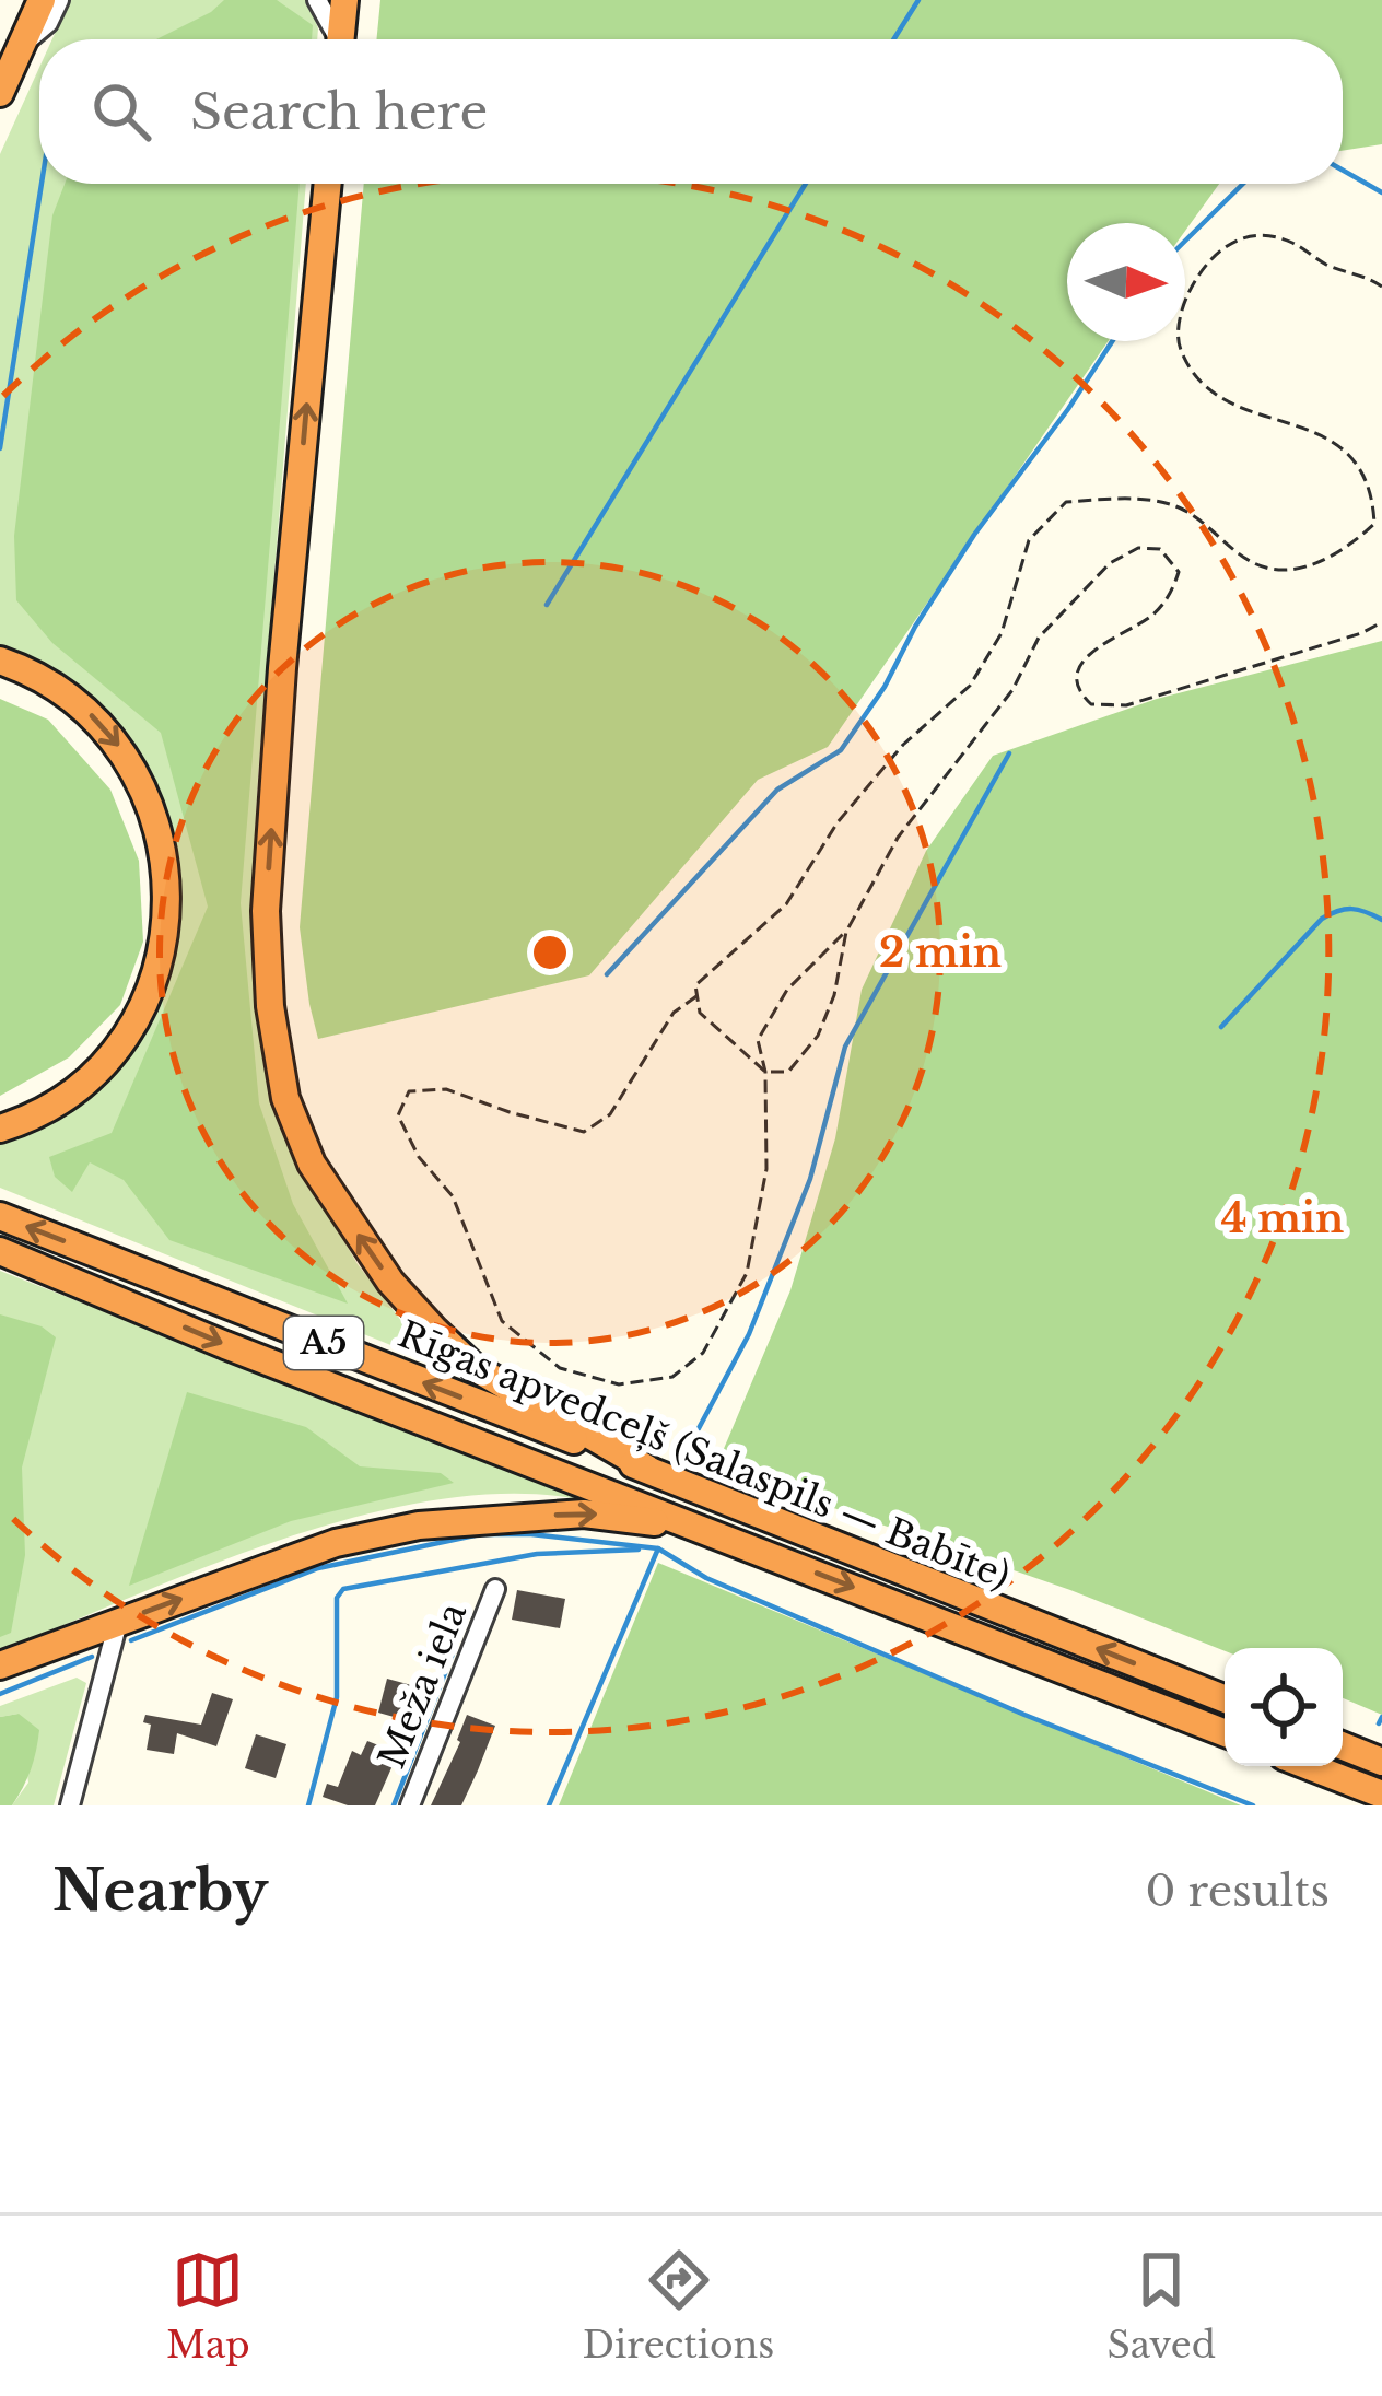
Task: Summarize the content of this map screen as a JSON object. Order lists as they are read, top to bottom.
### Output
{
  "streets": {
    "highway": ["A5", "Rīgas apvedceļš (Salaspils — Babīte)"],
    "street": ["Meža iela"]
  },
  "north": "right",
  "page": {
    "search": "Search here",
    "heading": ["Nearby", "0 results"],
    "nav": ["Map", "Directions", "Saved"]
  },
  "rings": ["2 min", "4 min"]
}
